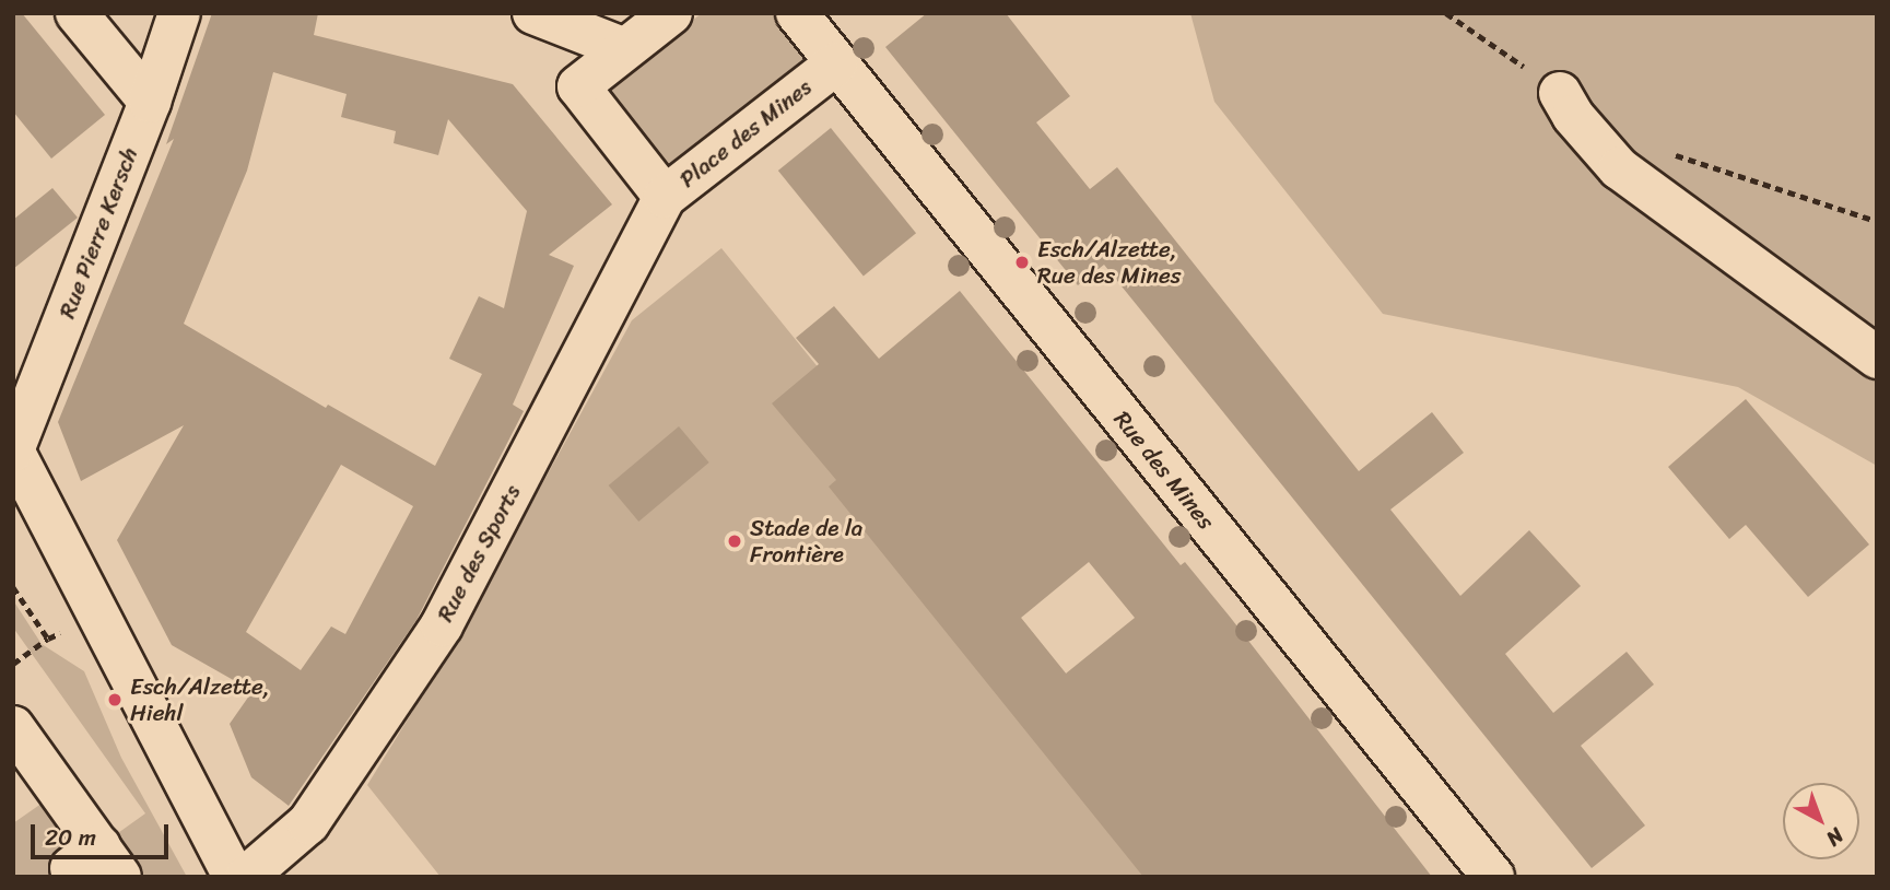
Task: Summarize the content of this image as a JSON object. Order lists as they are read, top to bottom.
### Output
{
  "streets": {
    "street": [
      "Place des Mines",
      "Rue Pierre Kersch",
      "Rue des Mines",
      "Rue des Sports"
    ]
  },
  "crossings": [
    ["Place des Mines", "Rue des Mines"],
    ["Place des Mines", "Rue des Sports"]
  ],
  "places": ["Esch/Alzette, Rue des Mines", "Stade de la Frontière", "Esch/Alzette, Hiehl"],
  "scale_bar": "20 m",
  "north": "bottom right"
}
